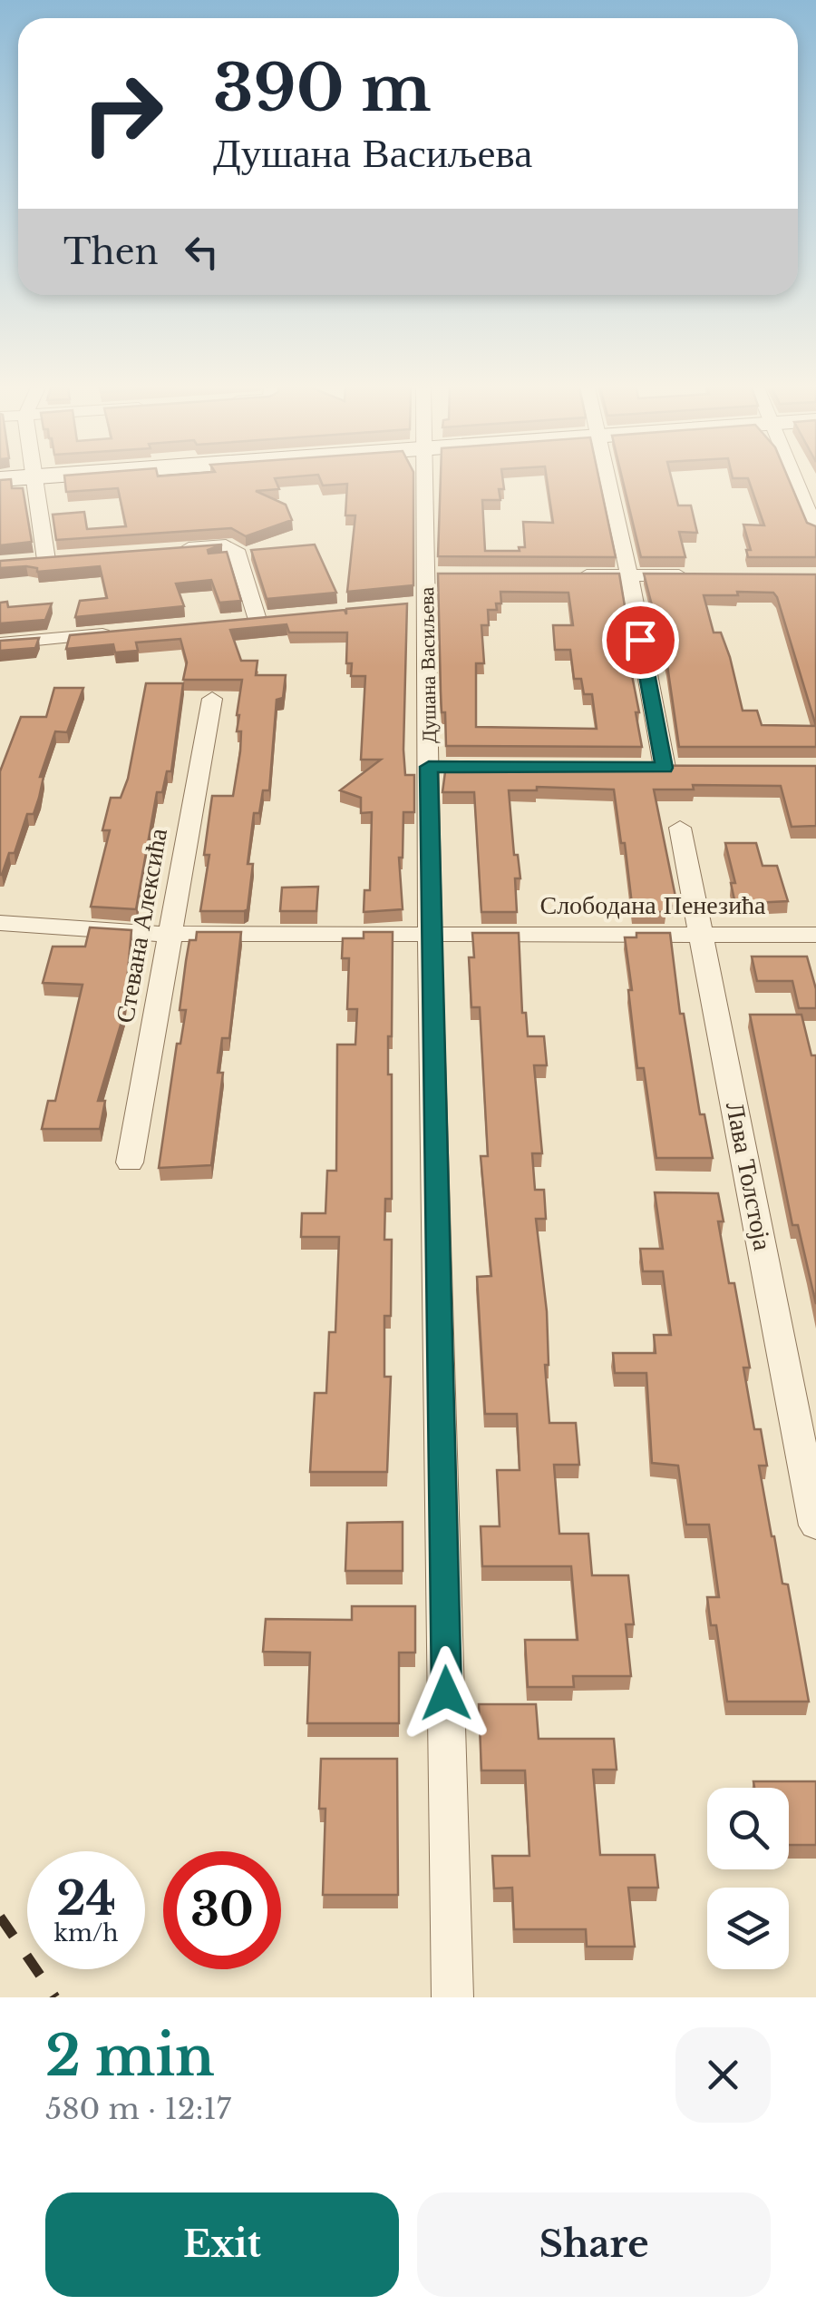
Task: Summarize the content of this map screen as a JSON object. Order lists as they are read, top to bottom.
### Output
{
  "streets": {
    "street": [
      "Душана Васиљева",
      "Слободана Пенезића",
      "Стевана Алексића",
      "Лава Толстоја"
    ]
  },
  "crossings": [
    ["Душана Васиљева", "Слободана Пенезића"],
    ["Слободана Пенезића", "Стевана Алексића"],
    ["Слободана Пенезића", "Лава Толстоја"]
  ],
  "page": {
    "turn": ["390 m", "Душана Васиљева"],
    "then": "Then",
    "speed": "24 km/h",
    "limit": "30",
    "heading": ["2 min", "580 m · 12:17"],
    "buttons": ["Exit", "Share"]
  }
}
